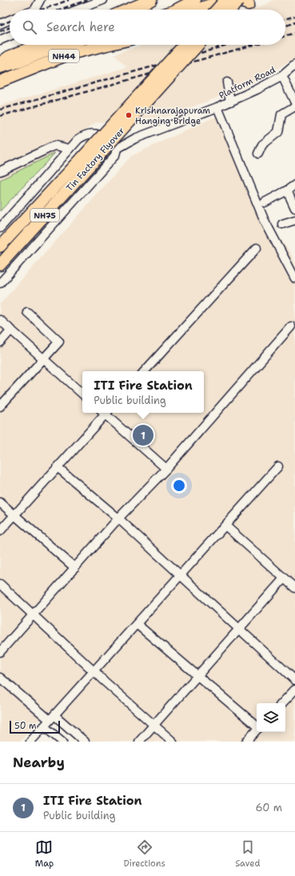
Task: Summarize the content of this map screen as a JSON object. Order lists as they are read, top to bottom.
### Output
{
  "streets": {
    "highway": ["NH44", "Tin Factory Flyover", "NH75"],
    "street": ["Platform Road"]
  },
  "places": ["Krishnarajapuram Hanging Bridge"],
  "scale_bar": "50 m",
  "page": {
    "search": "Search here",
    "popup": ["ITI Fire Station", "Public building"],
    "pins": "1",
    "scale": "50 m",
    "heading": "Nearby",
    "list": [
      {
        "mark": "1",
        "name": "ITI Fire Station",
        "note": "Public building",
        "value": "60 m"
      }
    ],
    "nav": ["Map", "Directions", "Saved"]
  }
}
